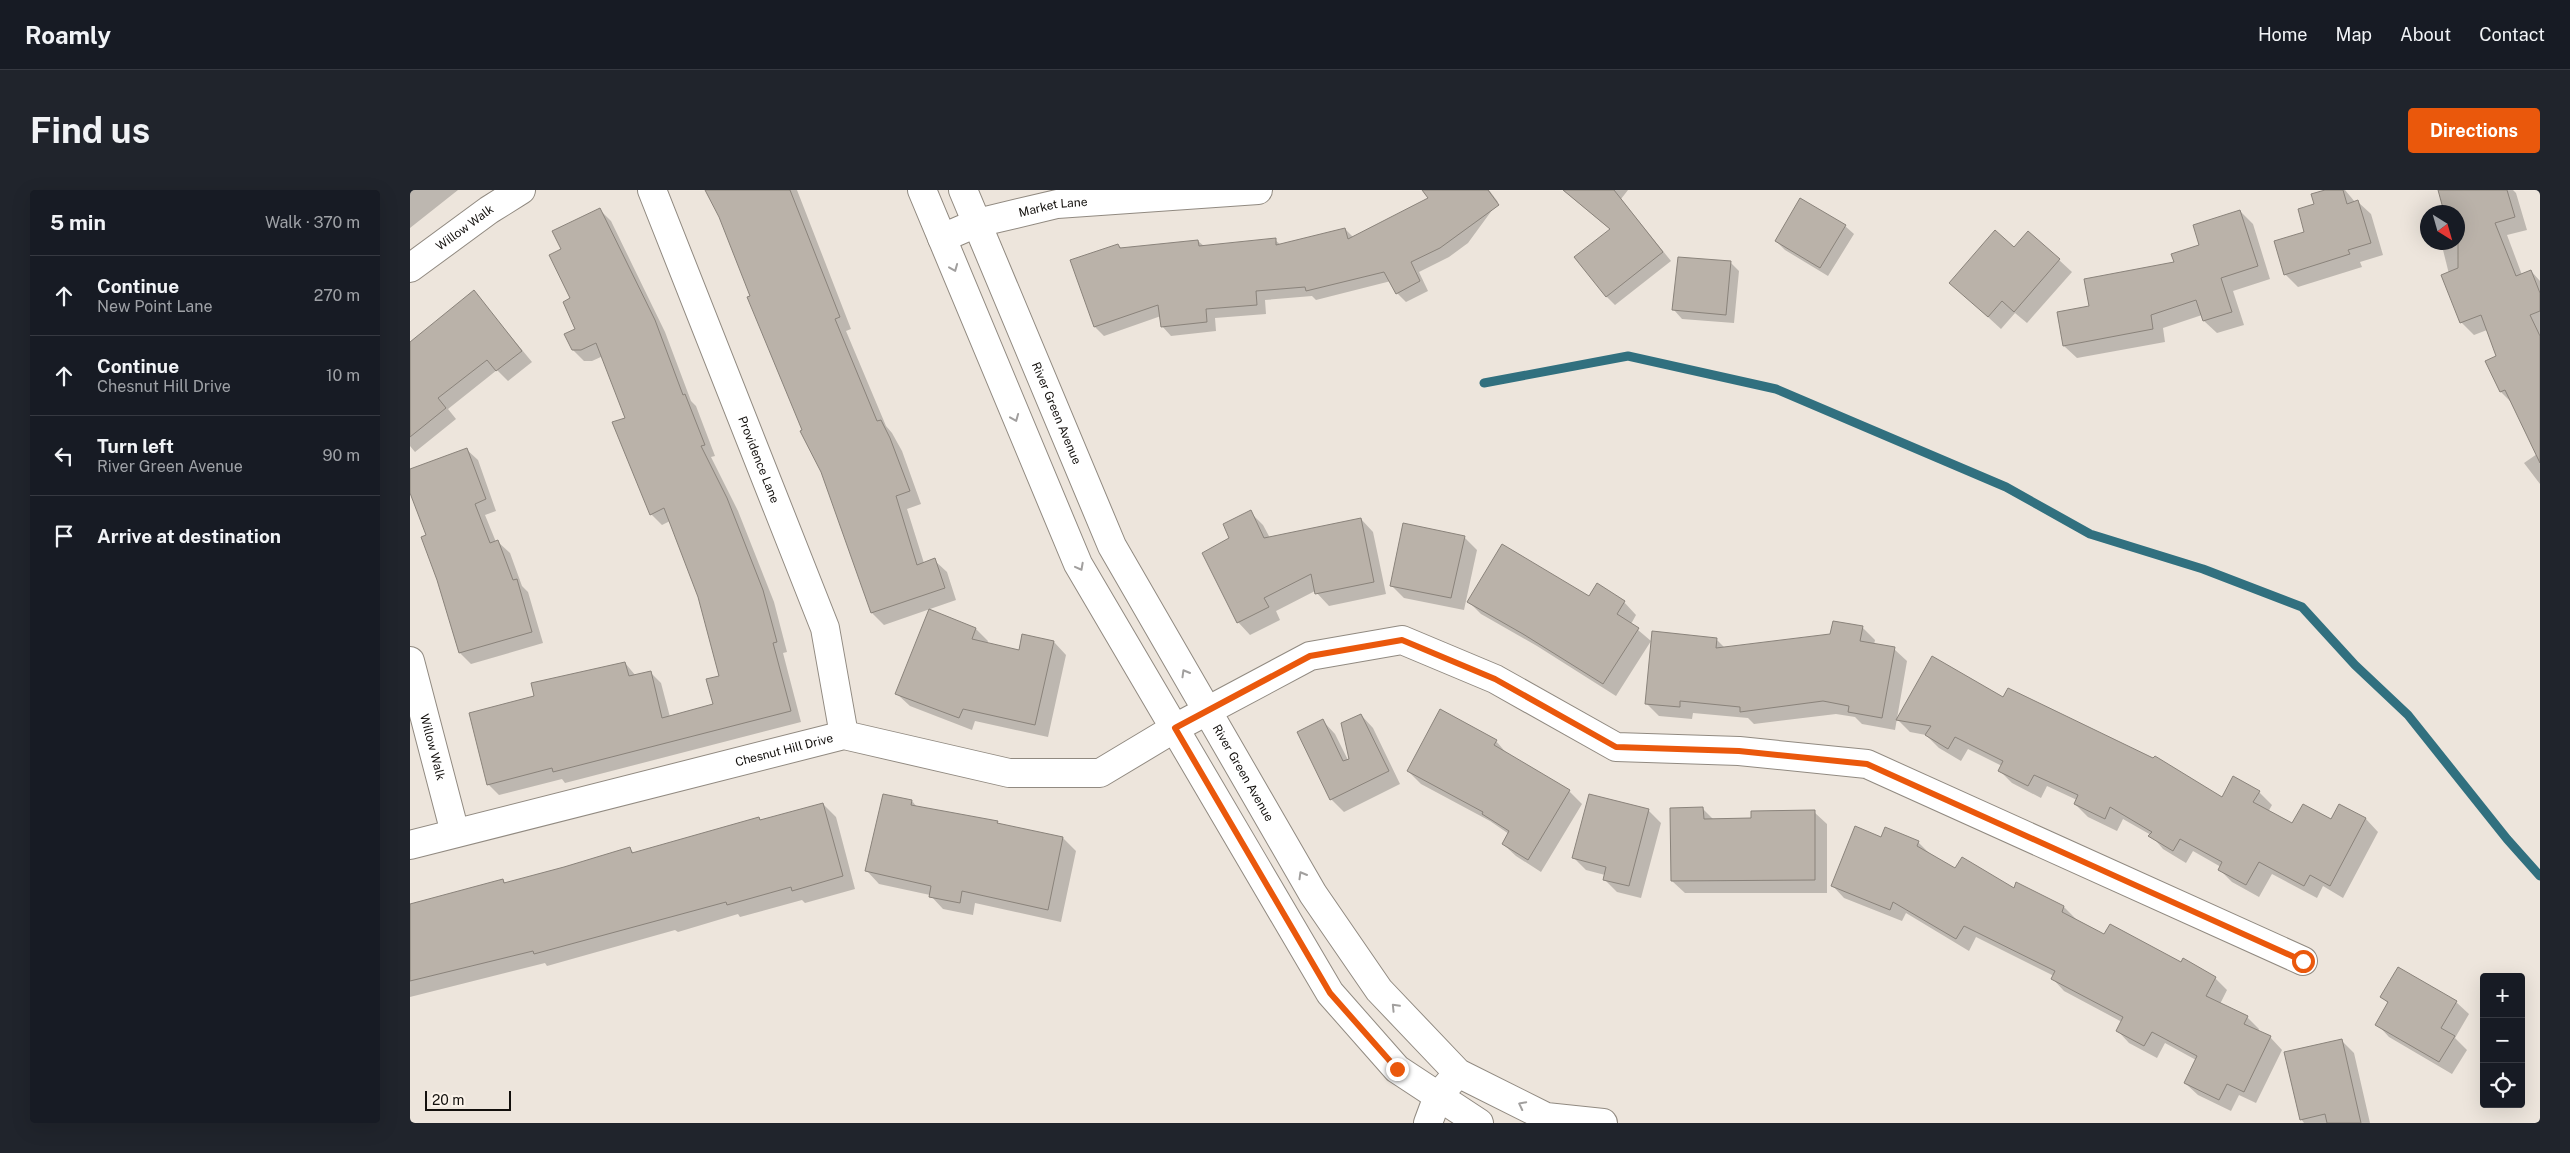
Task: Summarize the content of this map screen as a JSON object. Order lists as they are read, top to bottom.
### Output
{
  "streets": {
    "street": [
      "Market Lane",
      "Willow Walk",
      "River Green Avenue",
      "Providence Lane",
      "Chesnut Hill Drive"
    ]
  },
  "crossings": [
    ["Market Lane", "River Green Avenue"],
    ["Willow Walk", "Chesnut Hill Drive"],
    ["River Green Avenue", "Chesnut Hill Drive"],
    ["Providence Lane", "Chesnut Hill Drive"]
  ],
  "scale_bar": "20 m",
  "north": "bottom right",
  "page": {
    "header": "Roamly",
    "nav": [
      "Home",
      "Map",
      "About",
      "Contact"
    ],
    "buttons": "Directions",
    "title": "Find us",
    "heading": ["5 min", "Walk · 370 m"],
    "list": [
      ["Continue", "New Point Lane", "270 m"],
      ["Continue", "Chesnut Hill Drive", "10 m"],
      ["Turn left", "River Green Avenue", "90 m"],
      "Arrive at destination"
    ],
    "map_buttons": ["+", "−"],
    "scale": "20 m"
  }
}
